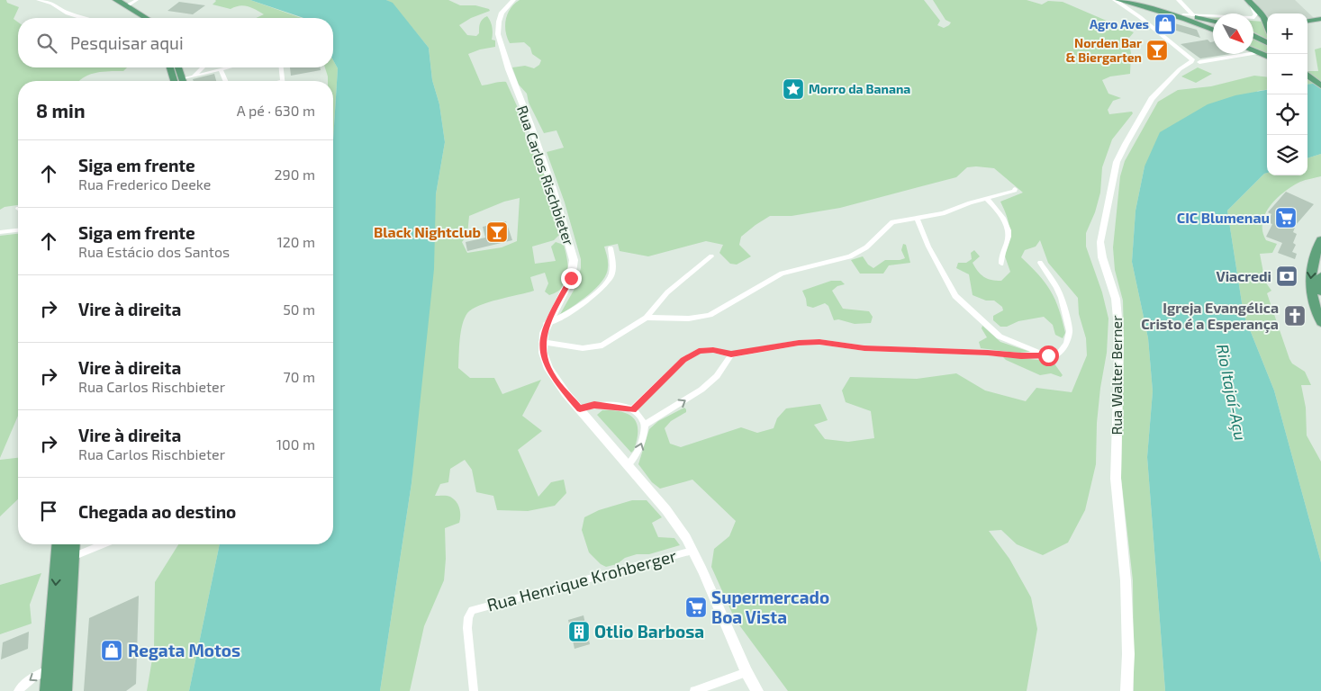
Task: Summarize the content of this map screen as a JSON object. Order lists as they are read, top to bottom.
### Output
{
  "streets": {
    "street": ["Rua Carlos Rischbieter", "Rua Walter Berner", "Rua Henrique Krohberger"]
  },
  "crossings": [
    ["Rua Carlos Rischbieter", "Rua Henrique Krohberger"]
  ],
  "water": ["Rio Itajaí-Açu"],
  "places": {
    "shop": ["Agro Aves", "Regata Motos"],
    "bar": ["Norden Bar & Biergarten", "Black Nightclub"],
    "place": ["Morro da Banana"],
    "supermarket": ["CIC Blumenau", "Supermercado Boa Vista"],
    "bank": ["Viacredi"],
    "church": ["Igreja Evangélica Cristo é a Esperança"],
    "building": ["Otlio Barbosa"]
  },
  "north": "bottom right",
  "page": {
    "map_buttons": ["+", "−"],
    "search": "Pesquisar aqui",
    "heading": ["8 min", "A pé · 630 m"],
    "list": [
      ["Siga em frente", "Rua Frederico Deeke", "290 m"],
      ["Siga em frente", "Rua Estácio dos Santos", "120 m"],
      ["Vire à direita", "50 m"],
      ["Vire à direita", "Rua Carlos Rischbieter", "70 m"],
      ["Vire à direita", "Rua Carlos Rischbieter", "100 m"],
      "Chegada ao destino"
    ]
  }
}
